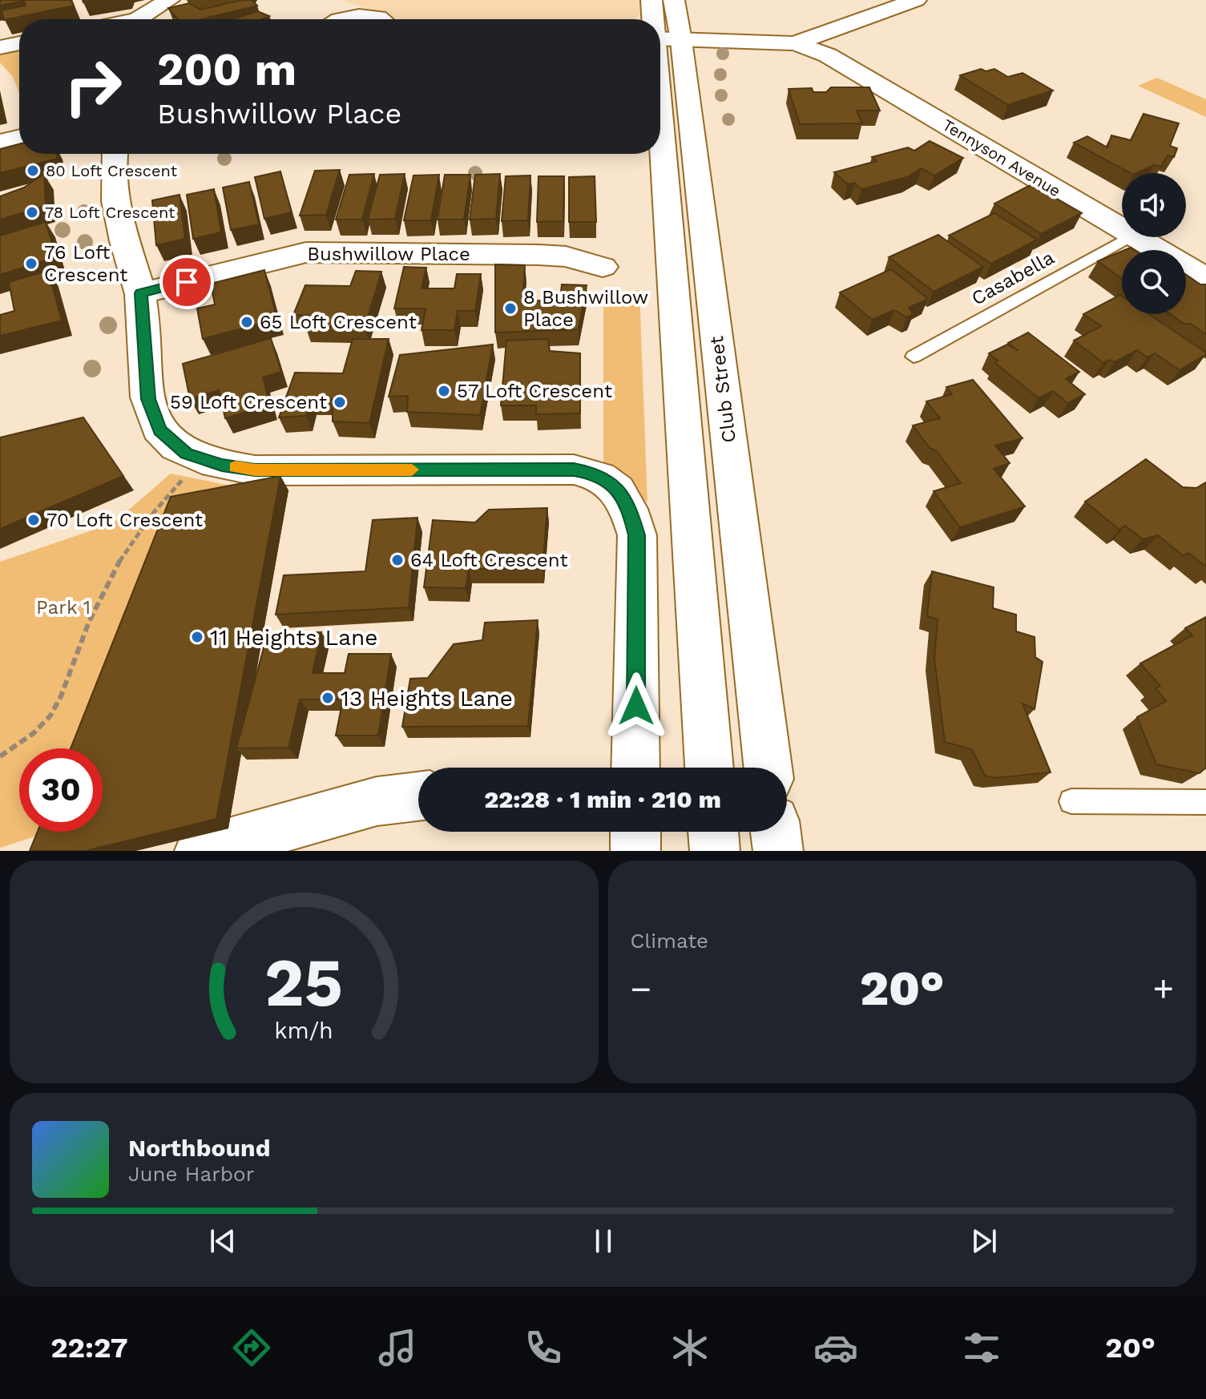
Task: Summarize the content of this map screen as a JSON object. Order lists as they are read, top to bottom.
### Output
{
  "streets": {
    "street": ["Tennyson Avenue", "Bushwillow Place", "Club Street"],
    "lane": ["Casabella"]
  },
  "parks": ["Park 1"],
  "places": [
    "80 Loft Crescent",
    "78 Loft Crescent",
    "76 Loft Crescent",
    "8 Bushwillow Place",
    "65 Loft Crescent",
    "57 Loft Crescent",
    "59 Loft Crescent",
    "70 Loft Crescent",
    "64 Loft Crescent",
    "11 Heights Lane",
    "13 Heights Lane"
  ],
  "page": {
    "turn": ["200 m", "Bushwillow Place"],
    "limit": "30",
    "trip": "22:28 · 1 min · 210 m",
    "tile": "Climate",
    "heat": ["−", "20°", "+"],
    "song": ["Northbound", "June Harbor"],
    "tabs": ["22:27", "20°"],
    "gauge": ["25", "km/h"]
  }
}
